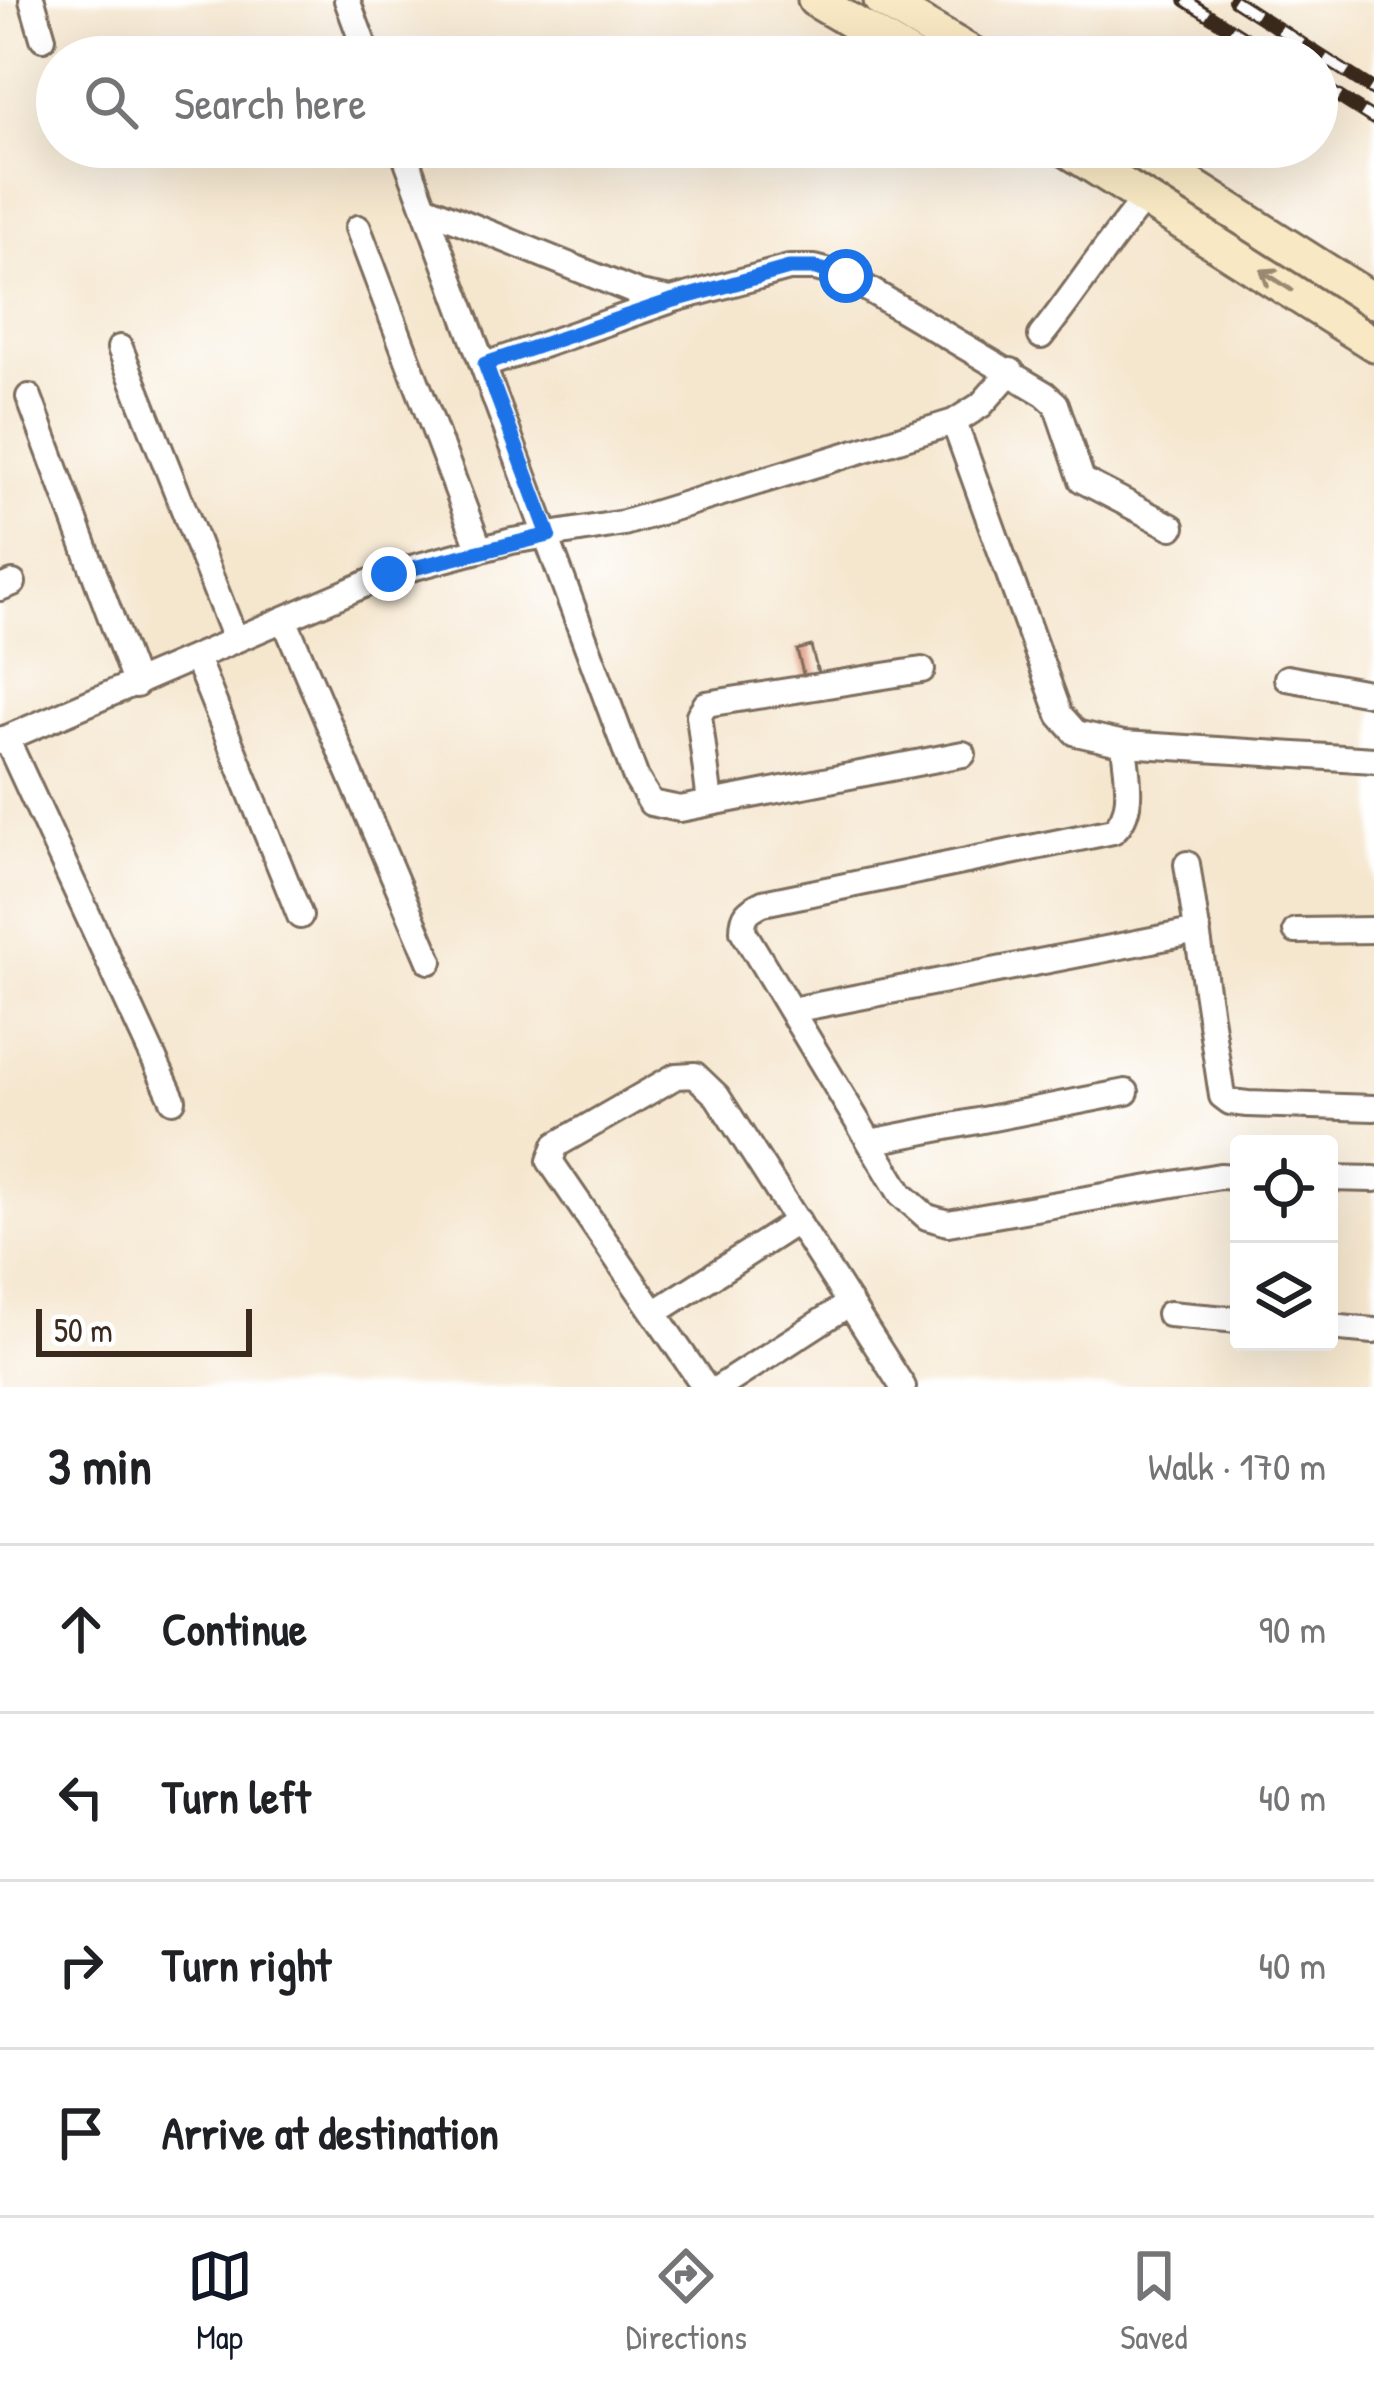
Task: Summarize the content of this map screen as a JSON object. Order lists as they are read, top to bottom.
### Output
{
  "scale_bar": "50 m",
  "page": {
    "search": "Search here",
    "scale": "50 m",
    "heading": ["3 min", "Walk · 170 m"],
    "list": [
      ["Continue", "90 m"],
      ["Turn left", "40 m"],
      ["Turn right", "40 m"],
      "Arrive at destination"
    ],
    "nav": ["Map", "Directions", "Saved"]
  }
}
